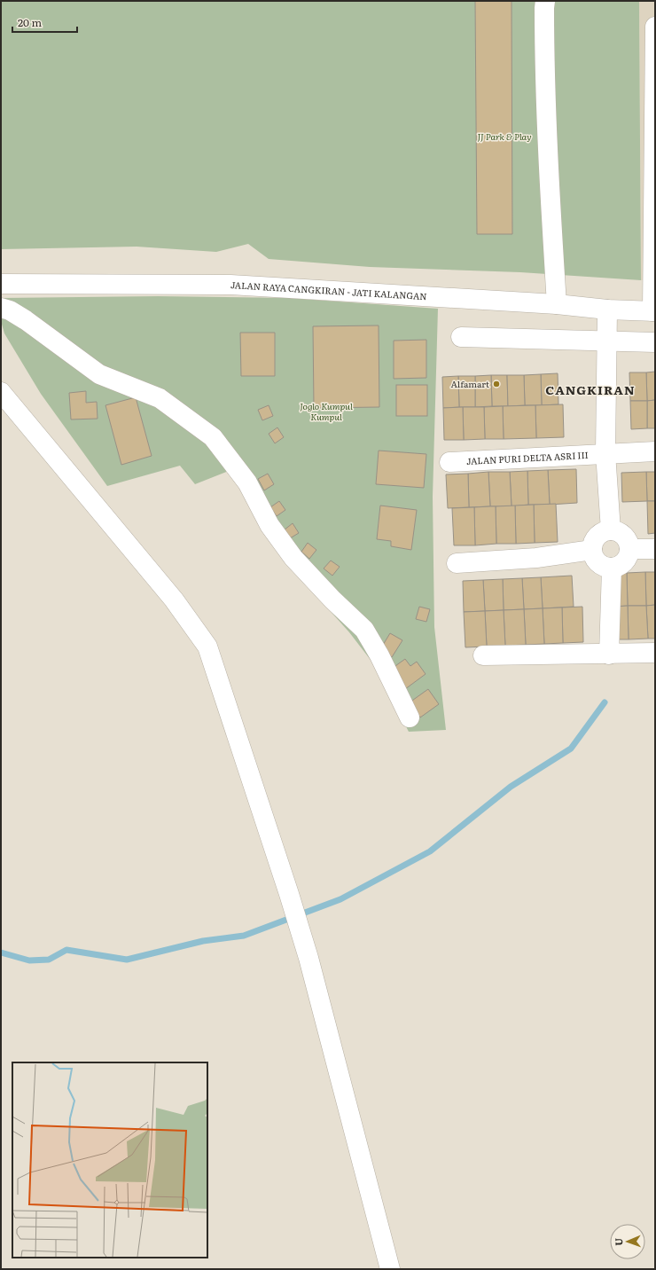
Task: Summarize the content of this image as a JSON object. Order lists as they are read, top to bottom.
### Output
{
  "streets": {
    "street": ["JALAN RAYA CANGKIRAN - JATI KALANGAN", "JALAN PURI DELTA ASRI III"]
  },
  "districts": ["CANGKIRAN"],
  "parks": ["JJ Park & Play", "Joglo Kumpul Kumpul"],
  "places": ["Alfamart"],
  "scale_bar": "20 m",
  "north": "left"
}
